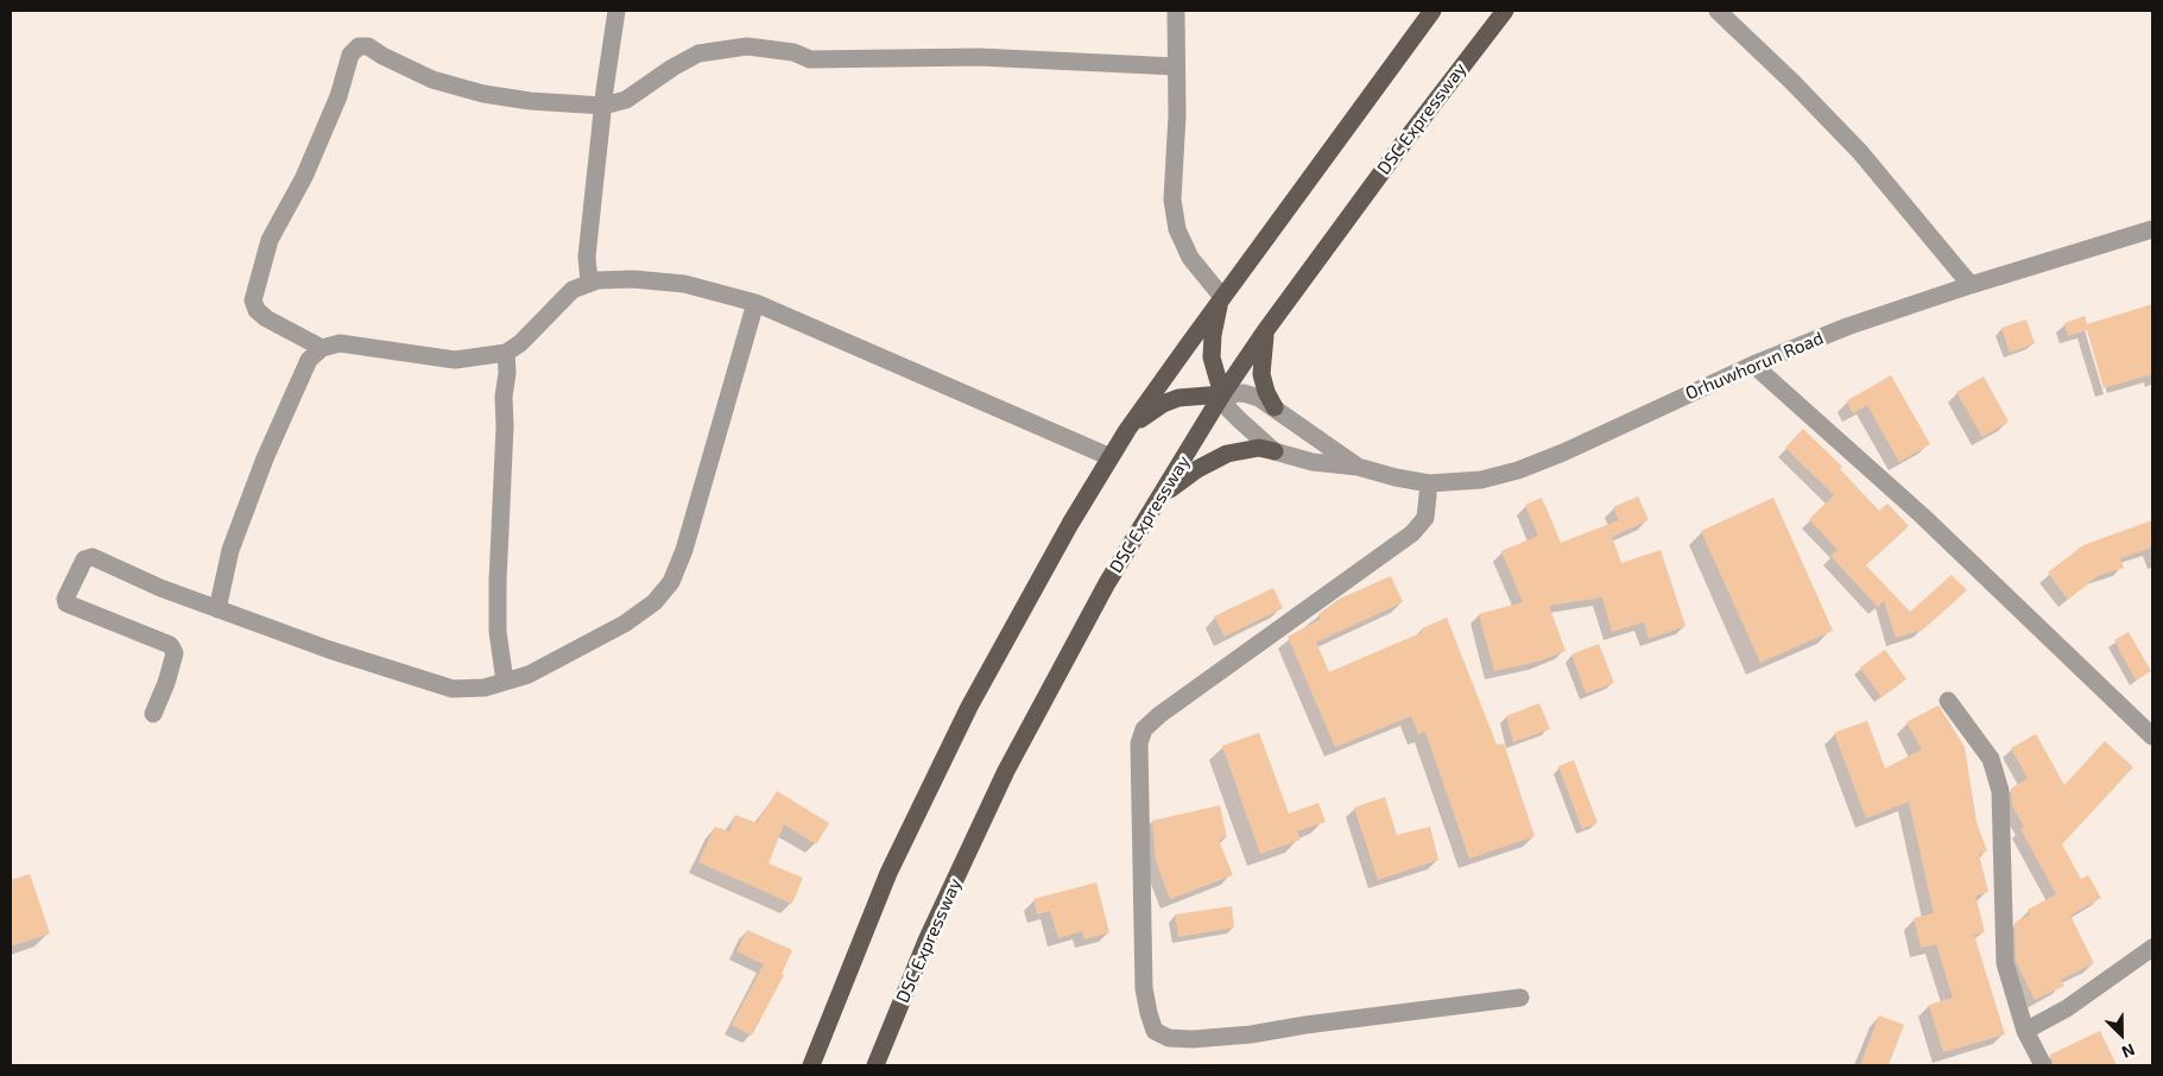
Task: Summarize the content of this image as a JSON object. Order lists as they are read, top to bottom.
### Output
{
  "streets": {
    "main road": ["DSC Expressway"],
    "street": ["Orhuwhorun Road"]
  },
  "north": "bottom right"
}
